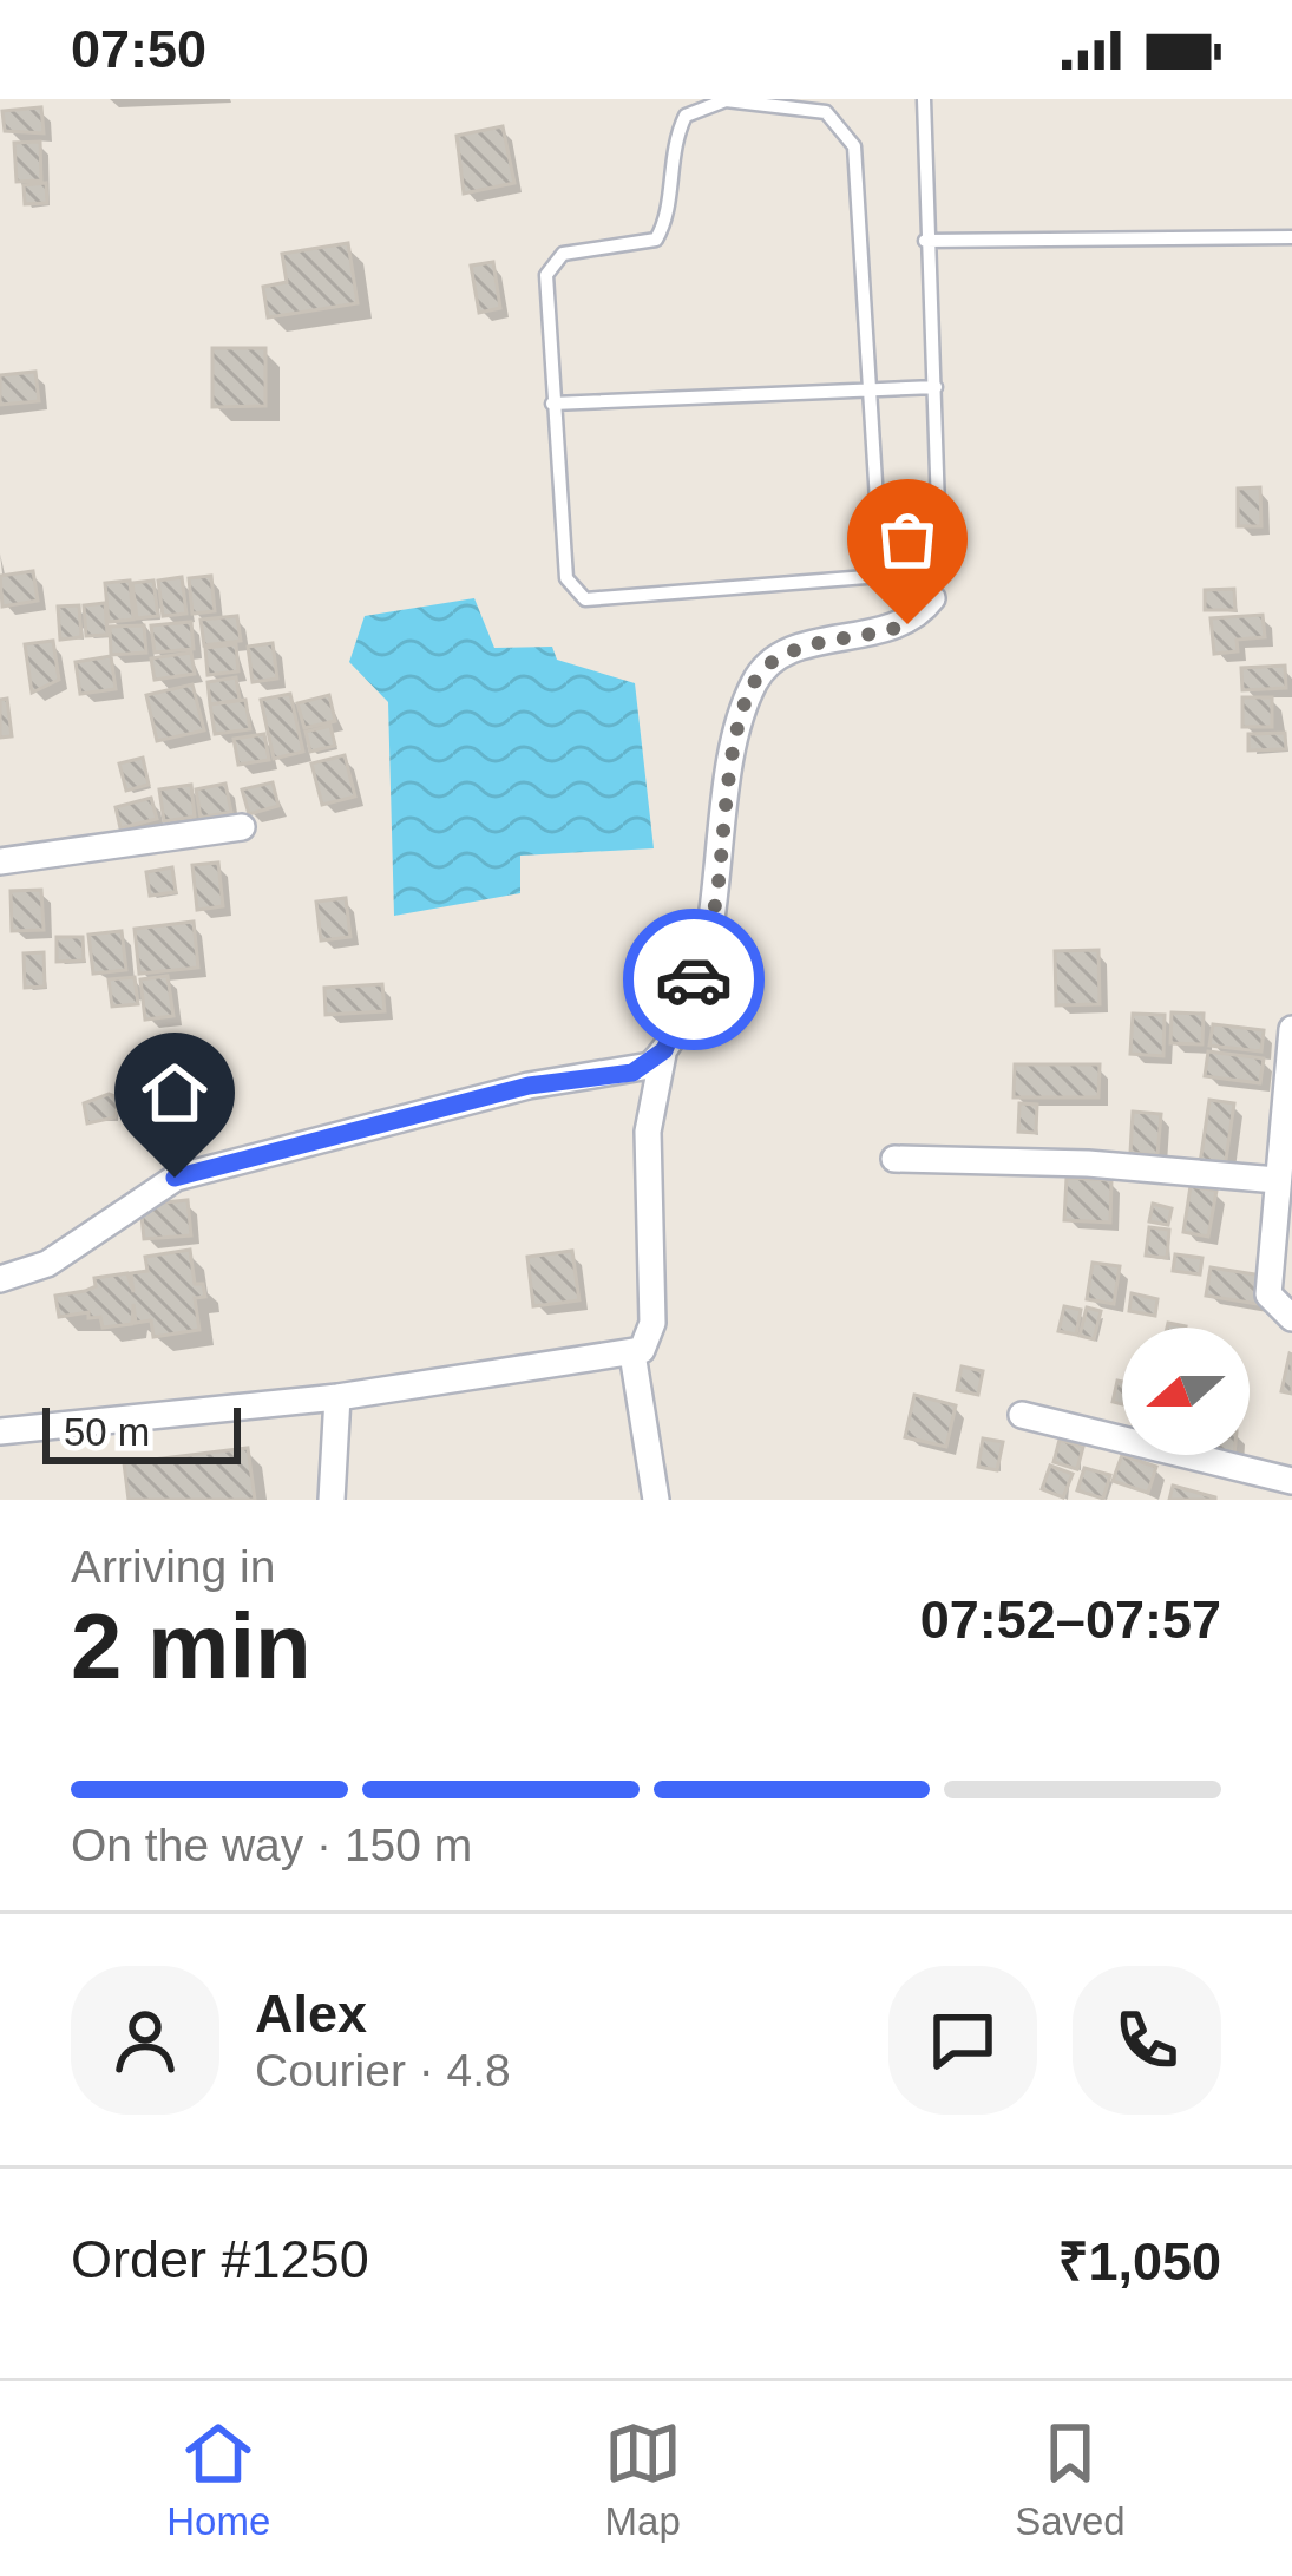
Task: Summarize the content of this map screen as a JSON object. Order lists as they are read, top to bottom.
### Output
{
  "scale_bar": "50 m",
  "north": "left",
  "page": {
    "status": "07:50",
    "scale": "50 m",
    "heading": ["2 min", "Arriving in", "07:52–07:57"],
    "panel": [
      "Alex",
      "Courier · 4.8",
      "Order #1250",
      "₹1,050"
    ],
    "bar": "On the way · 150 m",
    "tabs": ["Home", "Map", "Saved"]
  }
}
